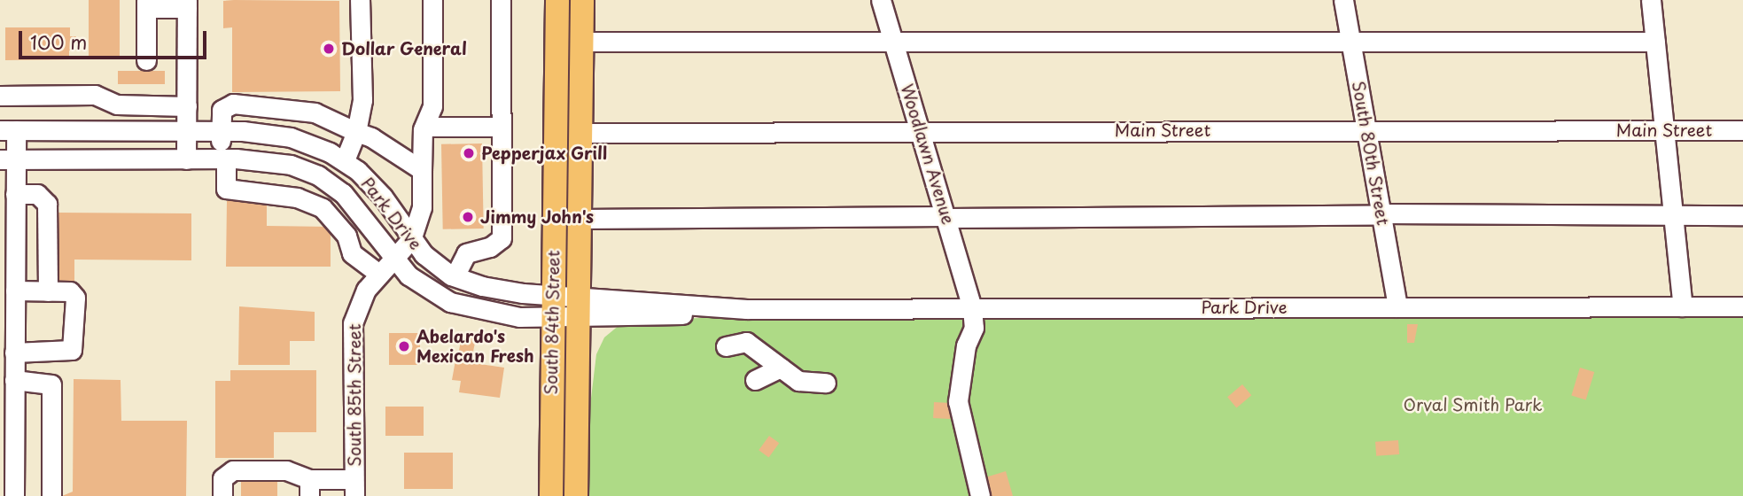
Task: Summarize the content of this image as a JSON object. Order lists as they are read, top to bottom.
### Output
{
  "streets": {
    "main road": ["South 84th Street"],
    "street": [
      "Main Street",
      "South 80th Street",
      "Woodlawn Avenue",
      "Park Drive",
      "South 85th Street"
    ]
  },
  "crossings": [
    ["Main Street", "South 80th Street"],
    ["Main Street", "Woodlawn Avenue"],
    ["Main Street", "South 84th Street"],
    ["South 80th Street", "Park Drive"],
    ["Woodlawn Avenue", "Park Drive"],
    ["Park Drive", "South 84th Street"],
    ["Park Drive", "South 85th Street"]
  ],
  "parks": ["Orval Smith Park"],
  "places": [
    "Dollar General",
    "Pepperjax Grill",
    "Jimmy John's",
    "Abelardo's Mexican Fresh"
  ],
  "scale_bar": "100 m"
}
